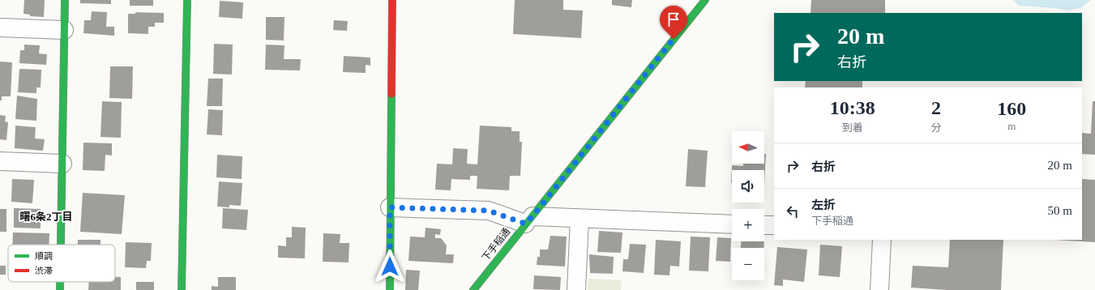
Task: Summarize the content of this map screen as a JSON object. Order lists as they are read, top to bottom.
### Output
{
  "streets": {
    "street": ["下手稲通"]
  },
  "districts": ["曙6条2丁目"],
  "legend": ["順調", "渋滞"],
  "north": "left",
  "page": {
    "turn": ["20 m", "右折"],
    "eta": [
      "10:38",
      "到着",
      "2",
      "分",
      "160",
      "m"
    ],
    "map_buttons": ["+", "−"],
    "list": [
      {
        "name": "右折",
        "value": "20 m"
      },
      {
        "name": "左折",
        "note": "下手稲通",
        "value": "50 m"
      }
    ]
  }
}
